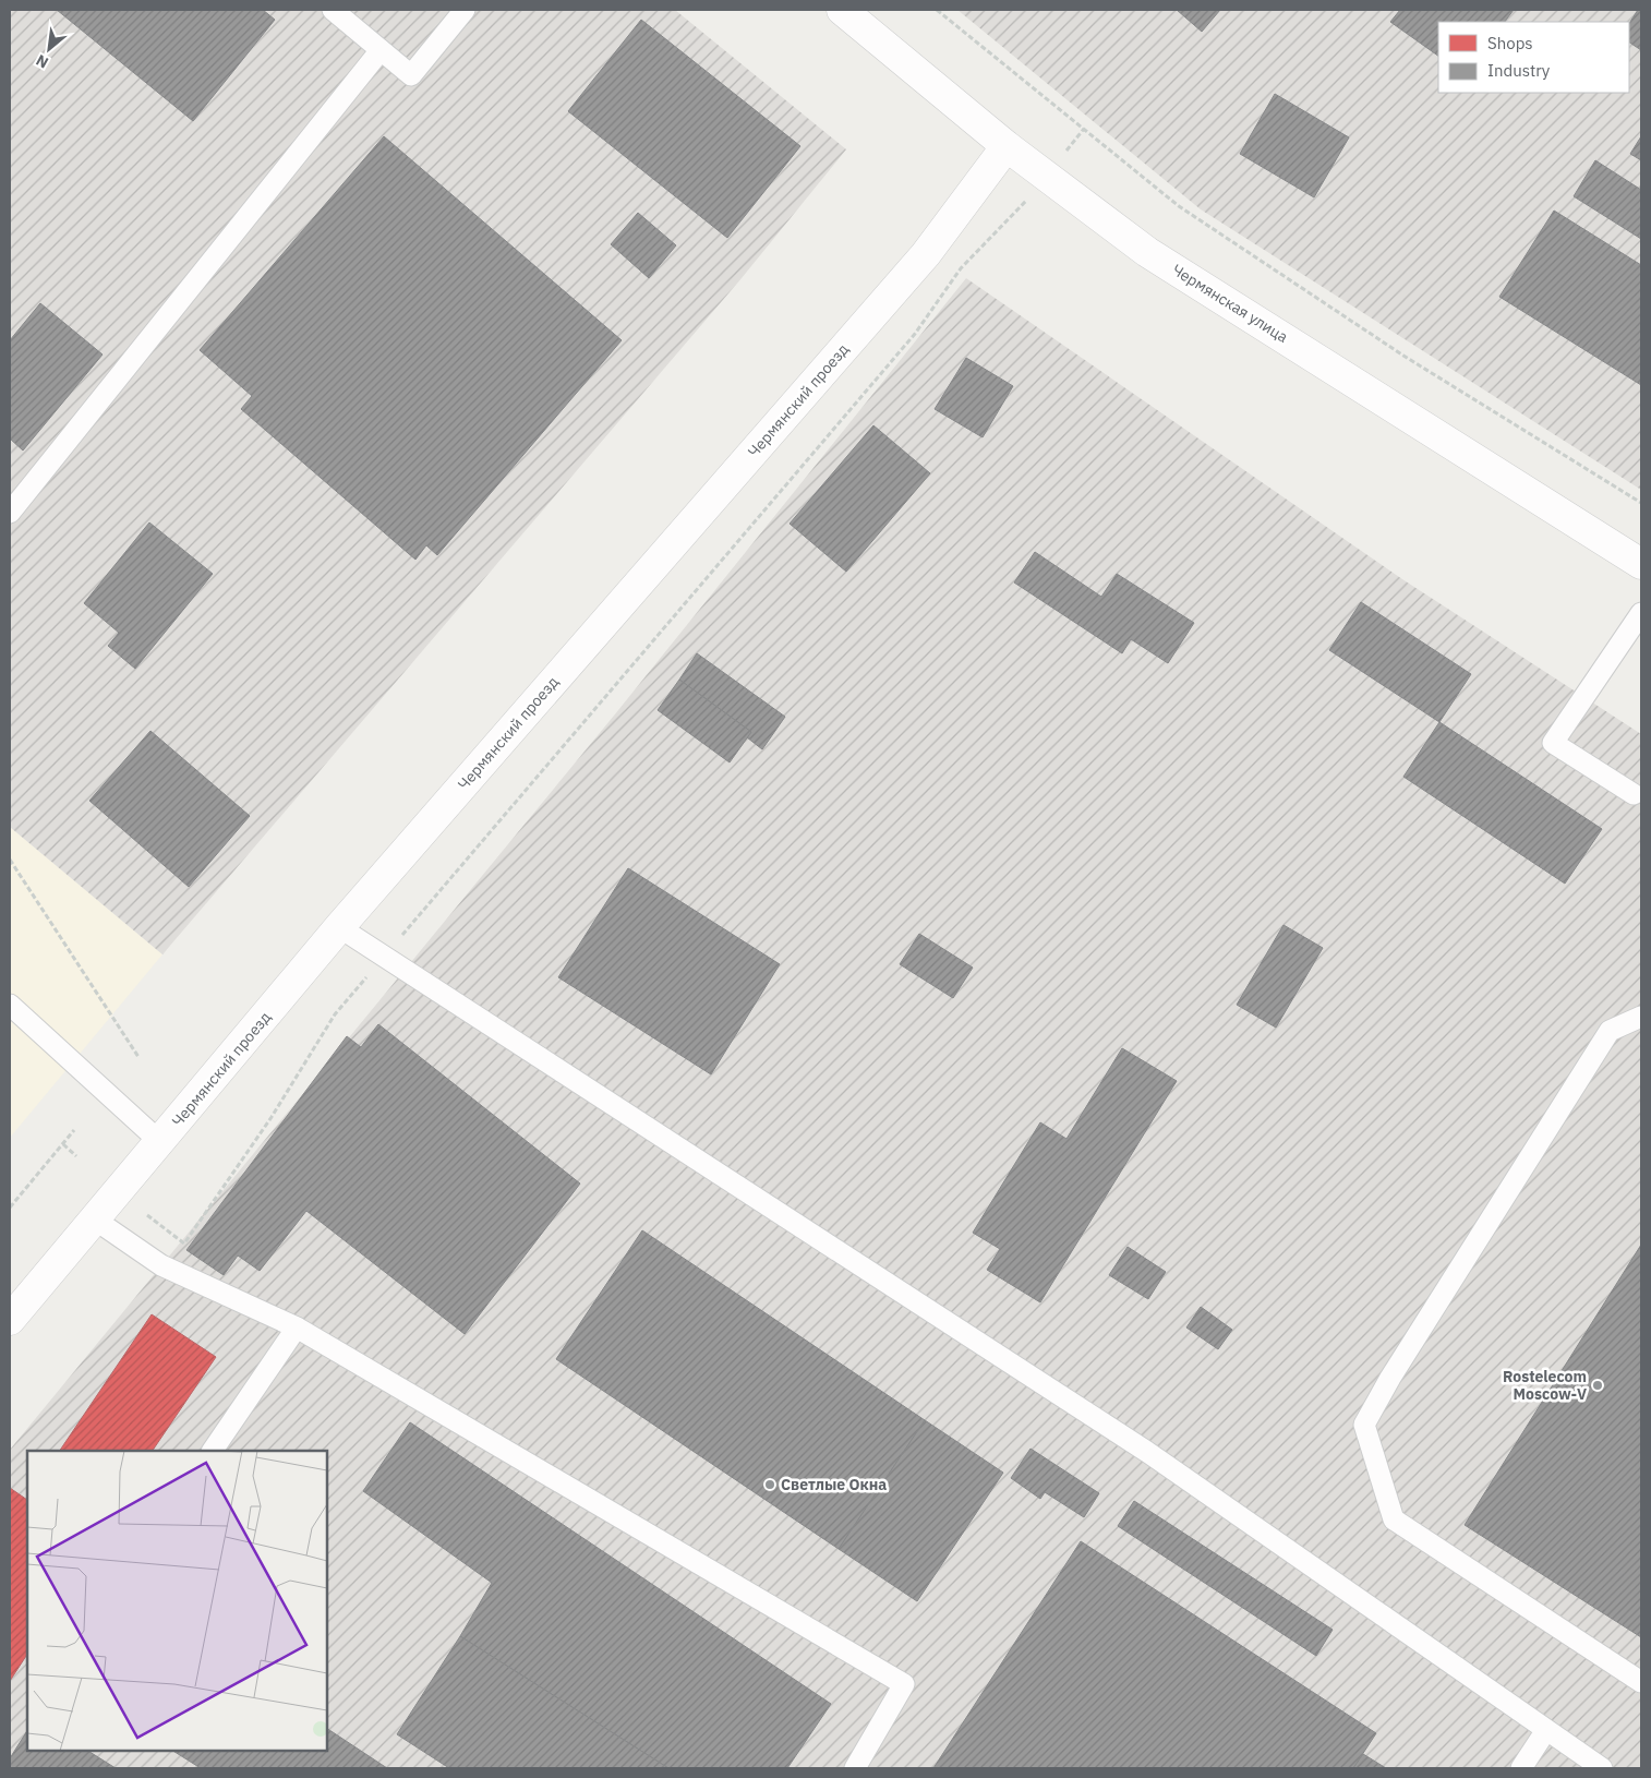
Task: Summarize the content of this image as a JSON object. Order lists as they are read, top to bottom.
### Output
{
  "streets": {
    "street": ["Чермянская улица", "Чермянский проезд"]
  },
  "crossings": [
    ["Чермянская улица", "Чермянский проезд"]
  ],
  "places": ["Rostelecom Moscow-V", "Светлые Окна"],
  "legend": ["Shops", "Industry"],
  "north": "bottom left"
}
